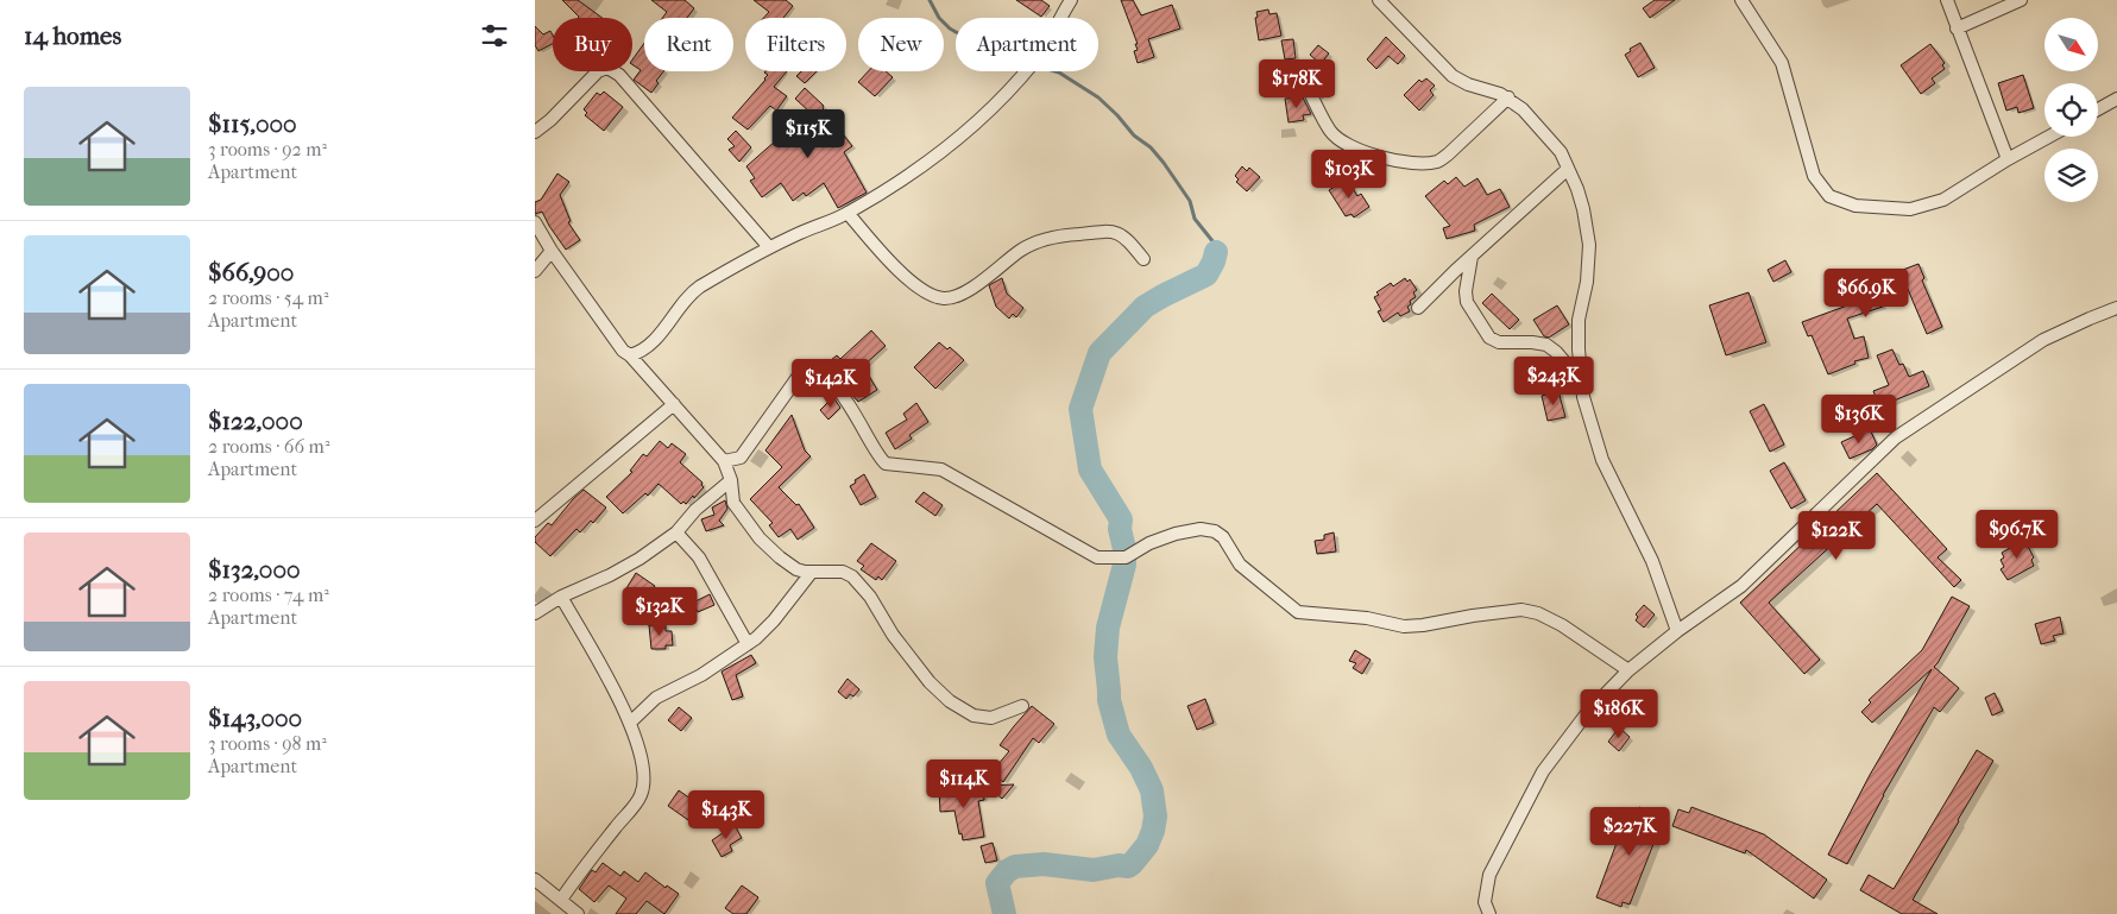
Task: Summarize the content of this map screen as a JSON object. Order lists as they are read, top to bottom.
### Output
{
  "north": "bottom right",
  "page": {
    "heading": "14 homes",
    "chip": [
      "Buy",
      "Rent",
      "Filters",
      "New",
      "Apartment"
    ],
    "price": [
      "$178K",
      "$115K",
      "$103K",
      "$66.9K",
      "$243K",
      "$142K",
      "$136K",
      "$96.7K",
      "$122K",
      "$132K",
      "$186K",
      "$114K",
      "$143K",
      "$227K"
    ],
    "list": [
      {
        "name": "$115,000",
        "note": "3 rooms · 92 m² · Apartment"
      },
      {
        "name": "$66,900",
        "note": "2 rooms · 54 m² · Apartment"
      },
      {
        "name": "$122,000",
        "note": "2 rooms · 66 m² · Apartment"
      },
      {
        "name": "$132,000",
        "note": "2 rooms · 74 m² · Apartment"
      },
      {
        "name": "$143,000",
        "note": "3 rooms · 98 m² · Apartment"
      }
    ]
  }
}
